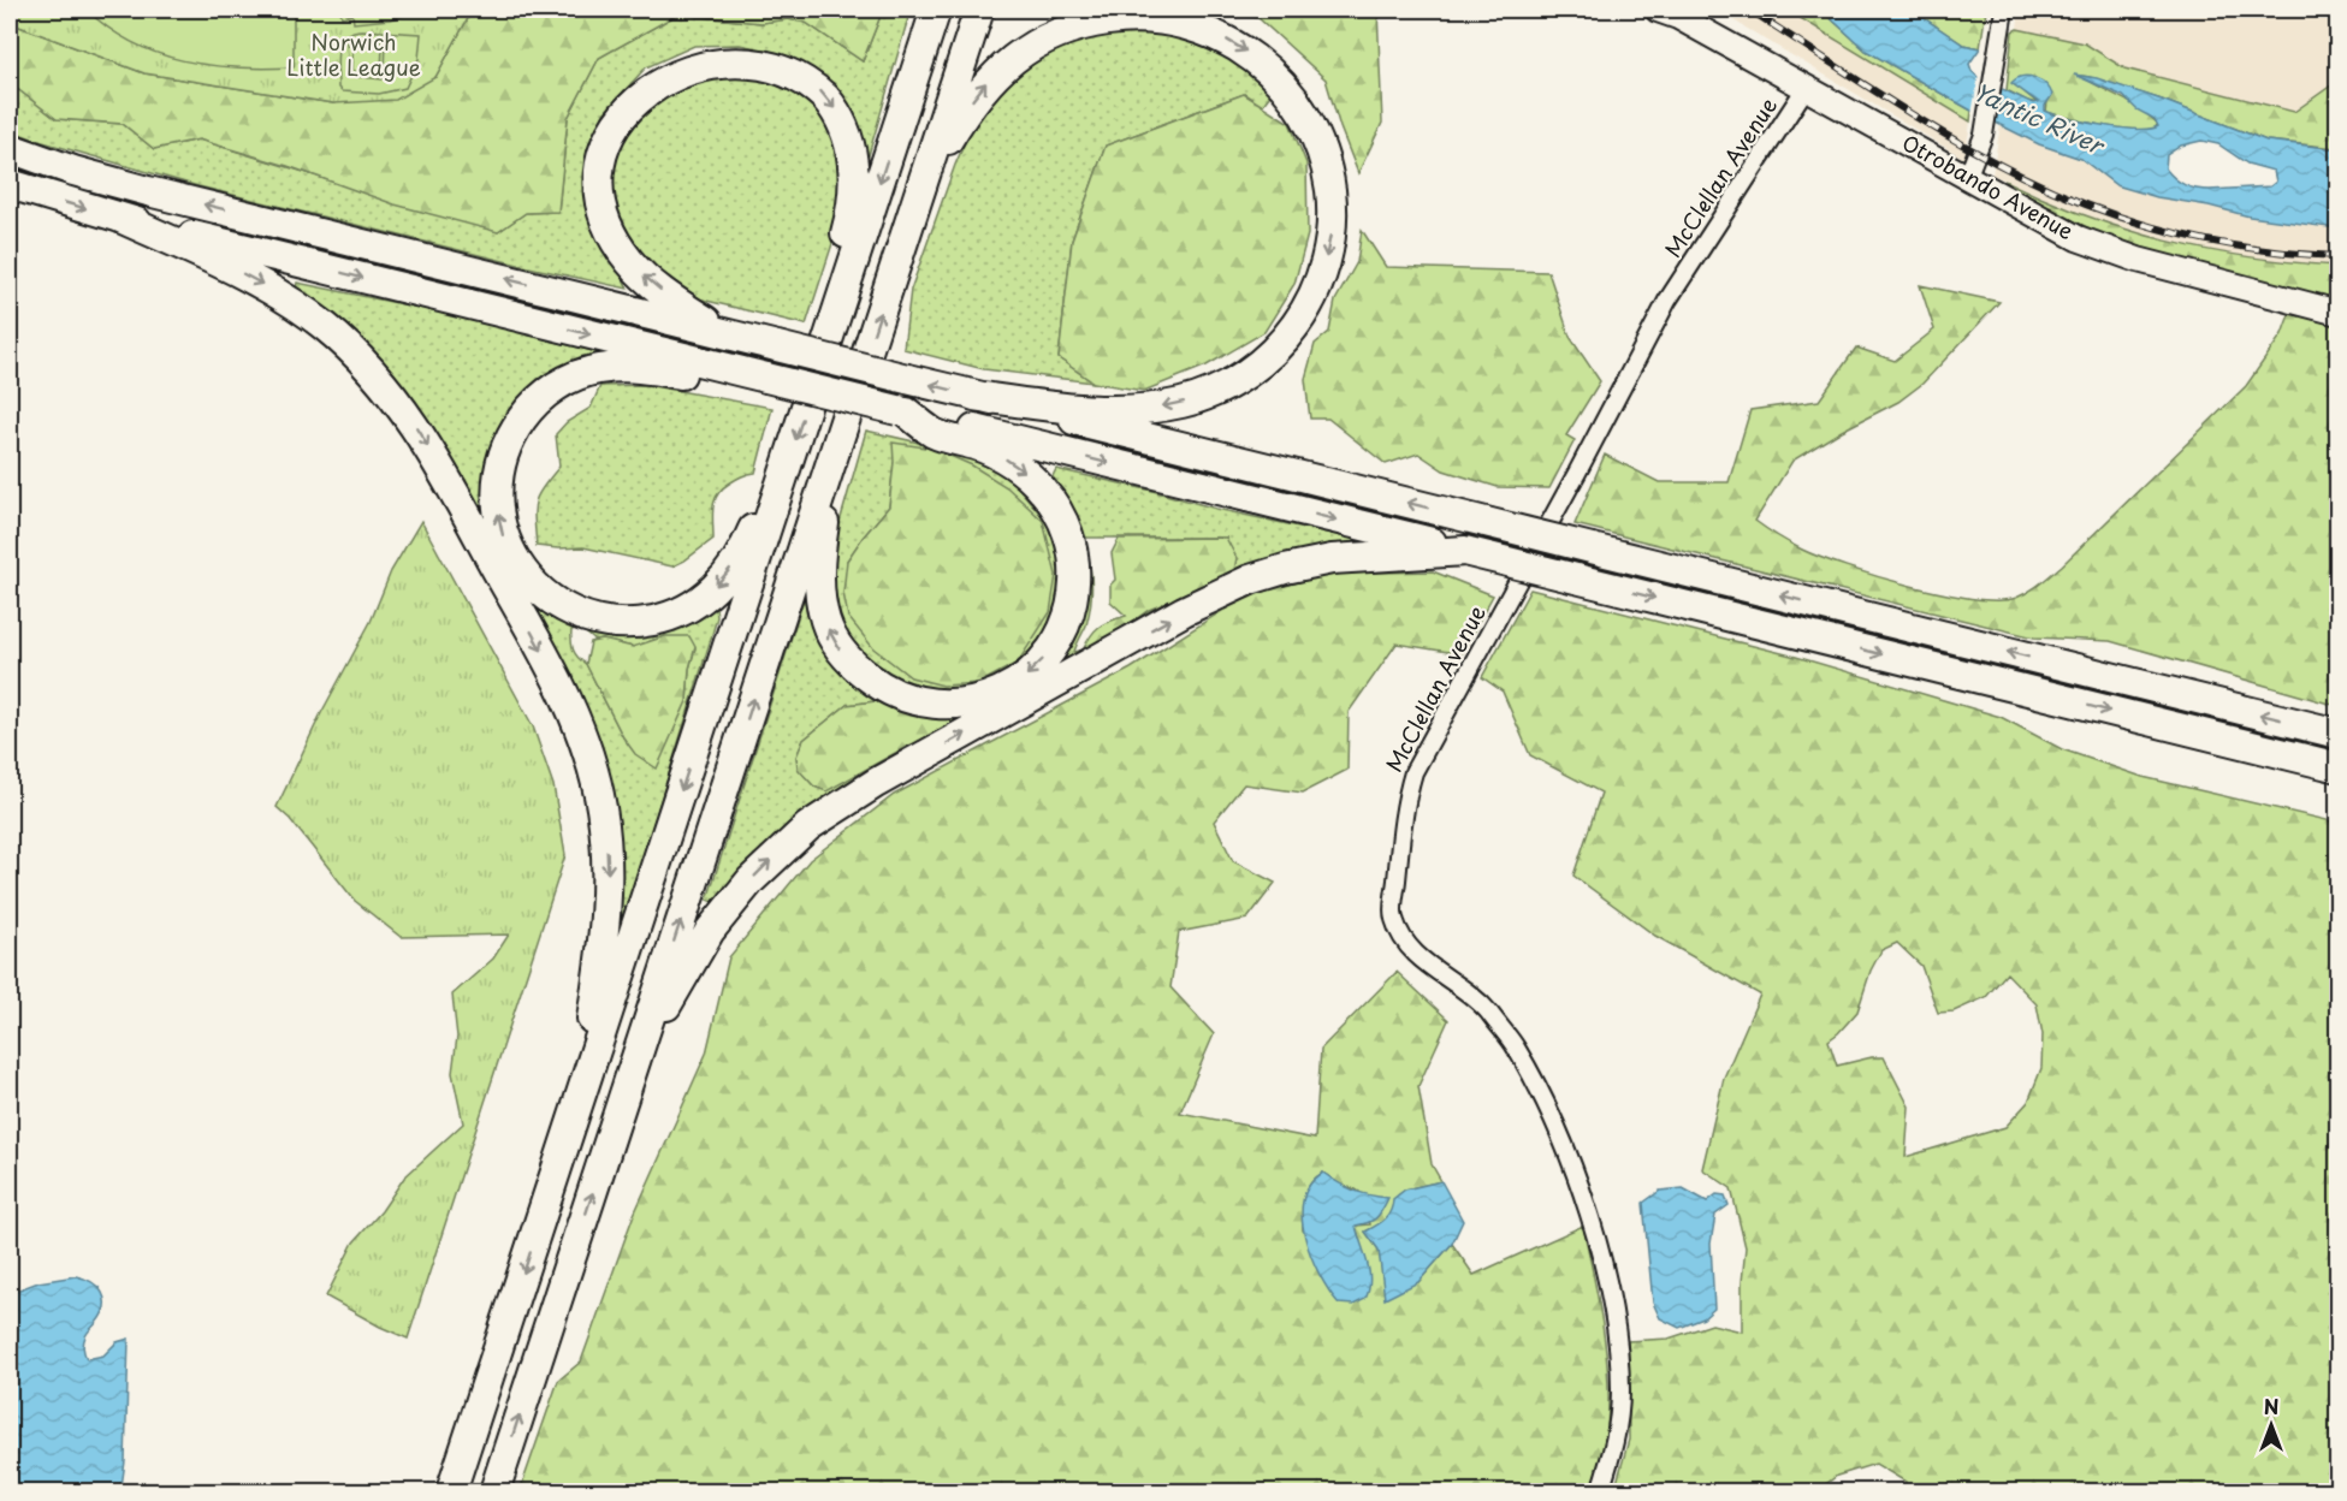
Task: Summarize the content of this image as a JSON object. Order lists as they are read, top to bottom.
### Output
{
  "streets": {
    "street": ["McClellan Avenue", "Otrobando Avenue"]
  },
  "crossings": [
    ["McClellan Avenue", "Otrobando Avenue"]
  ],
  "water": ["Yantic River"],
  "parks": ["Norwich Little League"],
  "north": "top"
}
